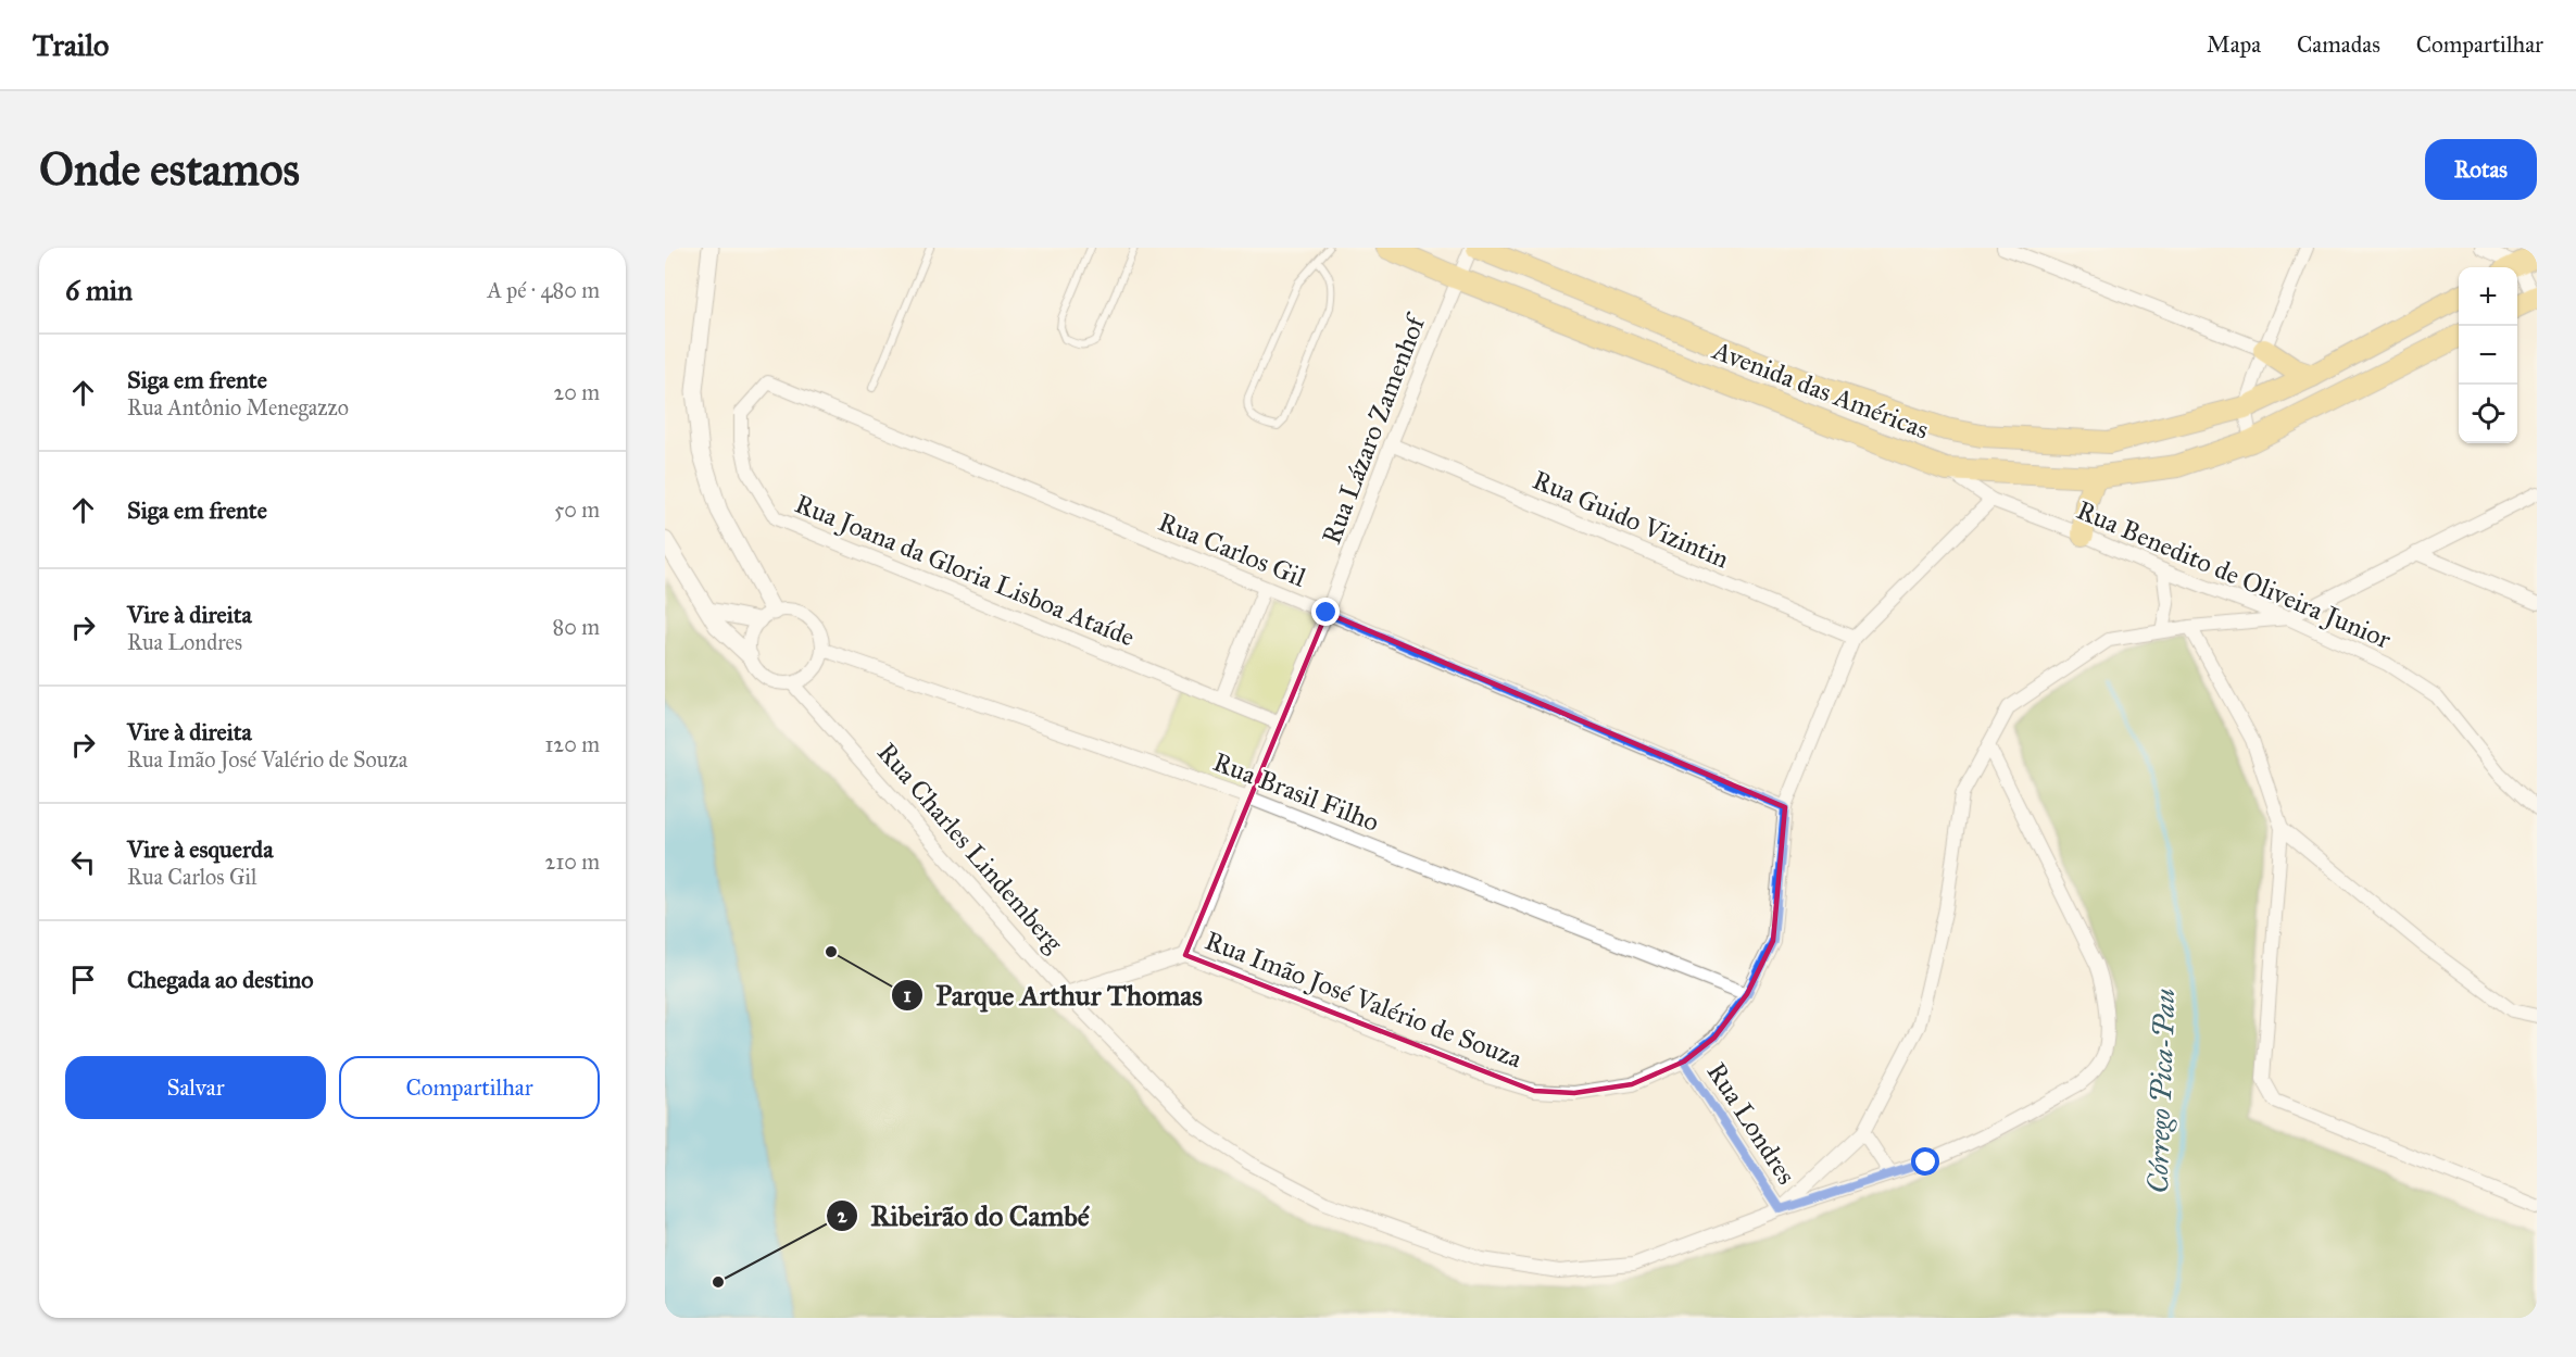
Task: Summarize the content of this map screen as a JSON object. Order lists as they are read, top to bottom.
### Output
{
  "streets": {
    "main road": ["Avenida das Américas"],
    "street": [
      "Rua Lázaro Zamenhof",
      "Rua Guido Vizintin",
      "Rua Carlos Gil",
      "Rua Joana da Gloria Lisboa Ataíde",
      "Rua Benedito de Oliveira Junior",
      "Rua Brasil Filho",
      "Rua Charles Lindemberg",
      "Rua Imão José Valério de Souza",
      "Rua Londres"
    ]
  },
  "crossings": [
    ["Avenida das Américas", "Rua Lázaro Zamenhof"],
    ["Avenida das Américas", "Rua Benedito de Oliveira Junior"],
    ["Rua Lázaro Zamenhof", "Rua Guido Vizintin"],
    ["Rua Lázaro Zamenhof", "Rua Carlos Gil"],
    ["Rua Lázaro Zamenhof", "Rua Joana da Gloria Lisboa Ataíde"],
    ["Rua Lázaro Zamenhof", "Rua Brasil Filho"],
    ["Rua Lázaro Zamenhof", "Rua Imão José Valério de Souza"],
    ["Rua Guido Vizintin", "Rua Imão José Valério de Souza"],
    ["Rua Carlos Gil", "Rua Joana da Gloria Lisboa Ataíde"],
    ["Rua Carlos Gil", "Rua Imão José Valério de Souza"],
    ["Rua Benedito de Oliveira Junior", "Rua Charles Lindemberg"],
    ["Rua Benedito de Oliveira Junior", "Rua Imão José Valério de Souza"],
    ["Rua Brasil Filho", "Rua Charles Lindemberg"],
    ["Rua Brasil Filho", "Rua Imão José Valério de Souza"],
    ["Rua Charles Lindemberg", "Rua Imão José Valério de Souza"],
    ["Rua Charles Lindemberg", "Rua Londres"],
    ["Rua Imão José Valério de Souza", "Rua Londres"]
  ],
  "water": ["Córrego Pica-Pau"],
  "places": ["Parque Arthur Thomas", "Ribeirão do Cambé"],
  "page": {
    "header": "Trailo",
    "nav": ["Mapa", "Camadas", "Compartilhar"],
    "buttons": [
      "Rotas",
      ["Salvar", "Compartilhar"]
    ],
    "title": "Onde estamos",
    "heading": ["6 min", "A pé · 480 m"],
    "map_buttons": ["+", "−"],
    "list": [
      ["Siga em frente", "Rua Antônio Menegazzo", "20 m"],
      ["Siga em frente", "50 m"],
      ["Vire à direita", "Rua Londres", "80 m"],
      ["Vire à direita", "Rua Imão José Valério de Souza", "120 m"],
      ["Vire à esquerda", "Rua Carlos Gil", "210 m"],
      "Chegada ao destino"
    ]
  }
}
